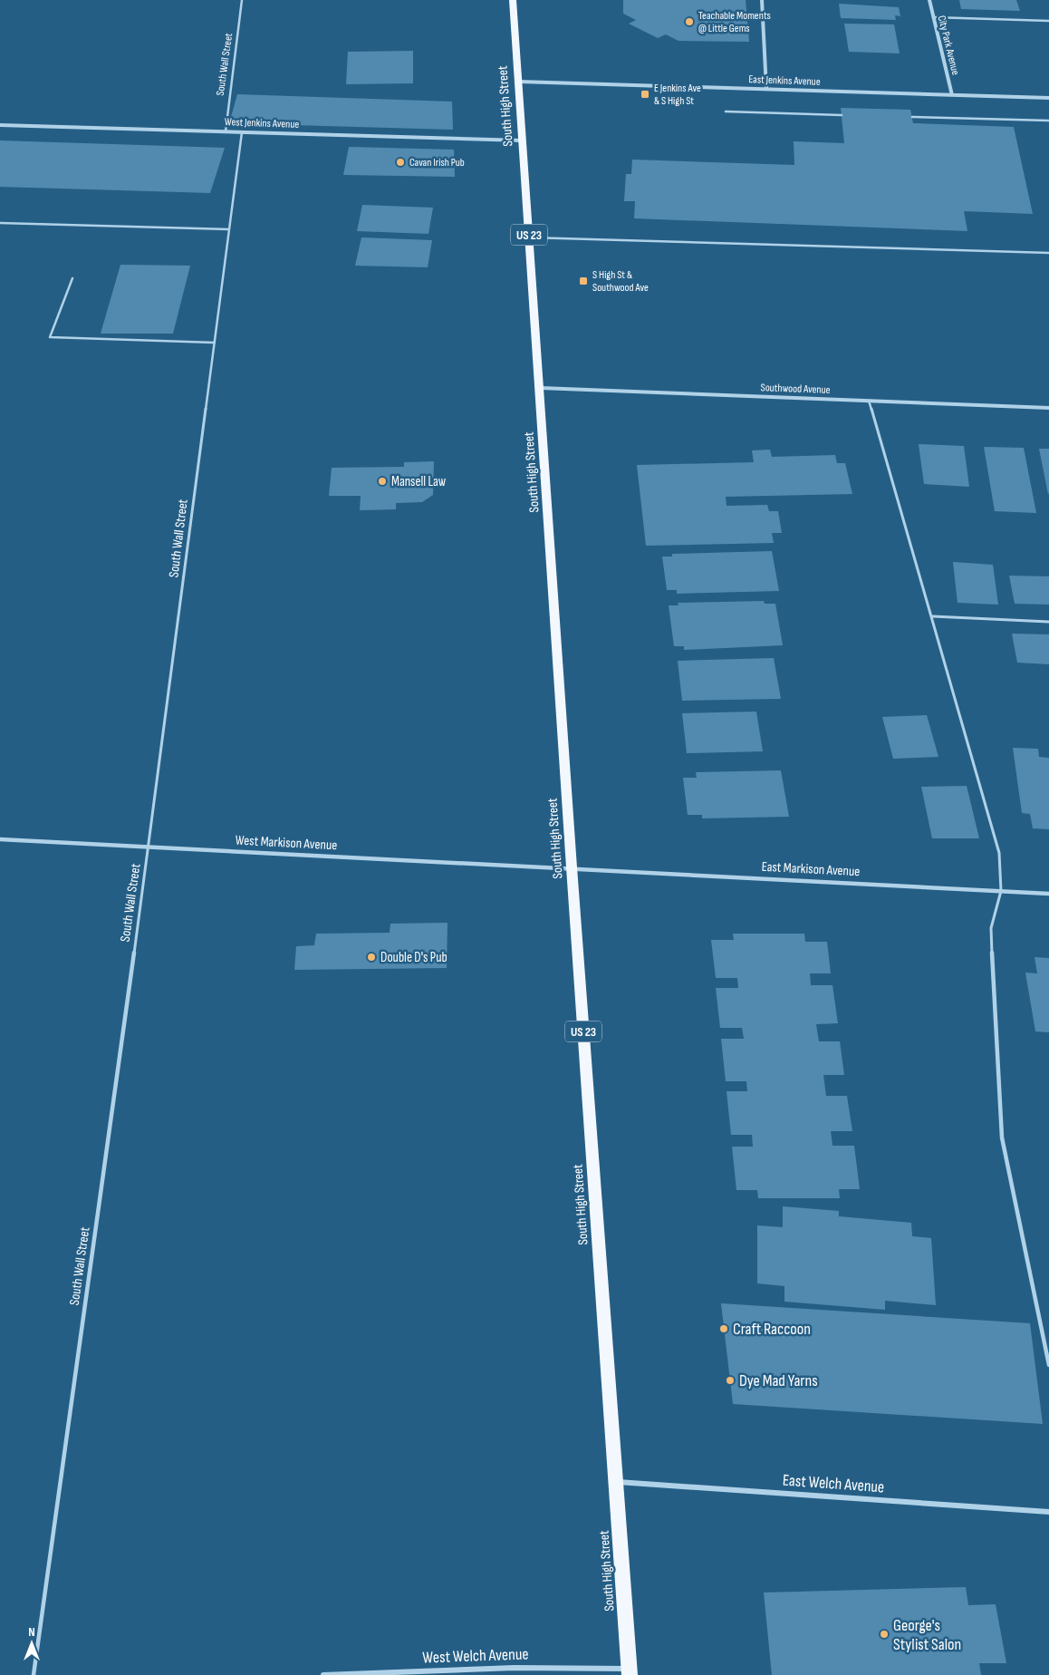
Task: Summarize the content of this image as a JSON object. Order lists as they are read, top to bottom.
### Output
{
  "streets": {
    "main road": ["South High Street", "US 23"],
    "street": [
      "City Park Avenue",
      "East Jenkins Avenue",
      "West Jenkins Avenue",
      "Southwood Avenue",
      "West Markison Avenue",
      "East Markison Avenue",
      "East Welch Avenue",
      "West Welch Avenue"
    ],
    "lane": ["South Wall Street"]
  },
  "crossings": [
    ["City Park Avenue", "East Jenkins Avenue"],
    ["South Wall Street", "West Jenkins Avenue"],
    ["South Wall Street", "West Markison Avenue"],
    ["East Jenkins Avenue", "South High Street"],
    ["South High Street", "West Jenkins Avenue"],
    ["South High Street", "Southwood Avenue"],
    ["South High Street", "West Markison Avenue"],
    ["South High Street", "East Markison Avenue"],
    ["South High Street", "East Welch Avenue"],
    ["South High Street", "West Welch Avenue"],
    ["West Markison Avenue", "East Markison Avenue"]
  ],
  "places": {
    "other": [
      "Teachable Moments @ Little Gems",
      "Cavan Irish Pub",
      "Mansell Law",
      "Double D's Pub",
      "Craft Raccoon",
      "Dye Mad Yarns",
      "George's Stylist Salon"
    ],
    "transit": ["E Jenkins Ave & S High St", "S High St & Southwood Ave"]
  },
  "north": "top"
}
